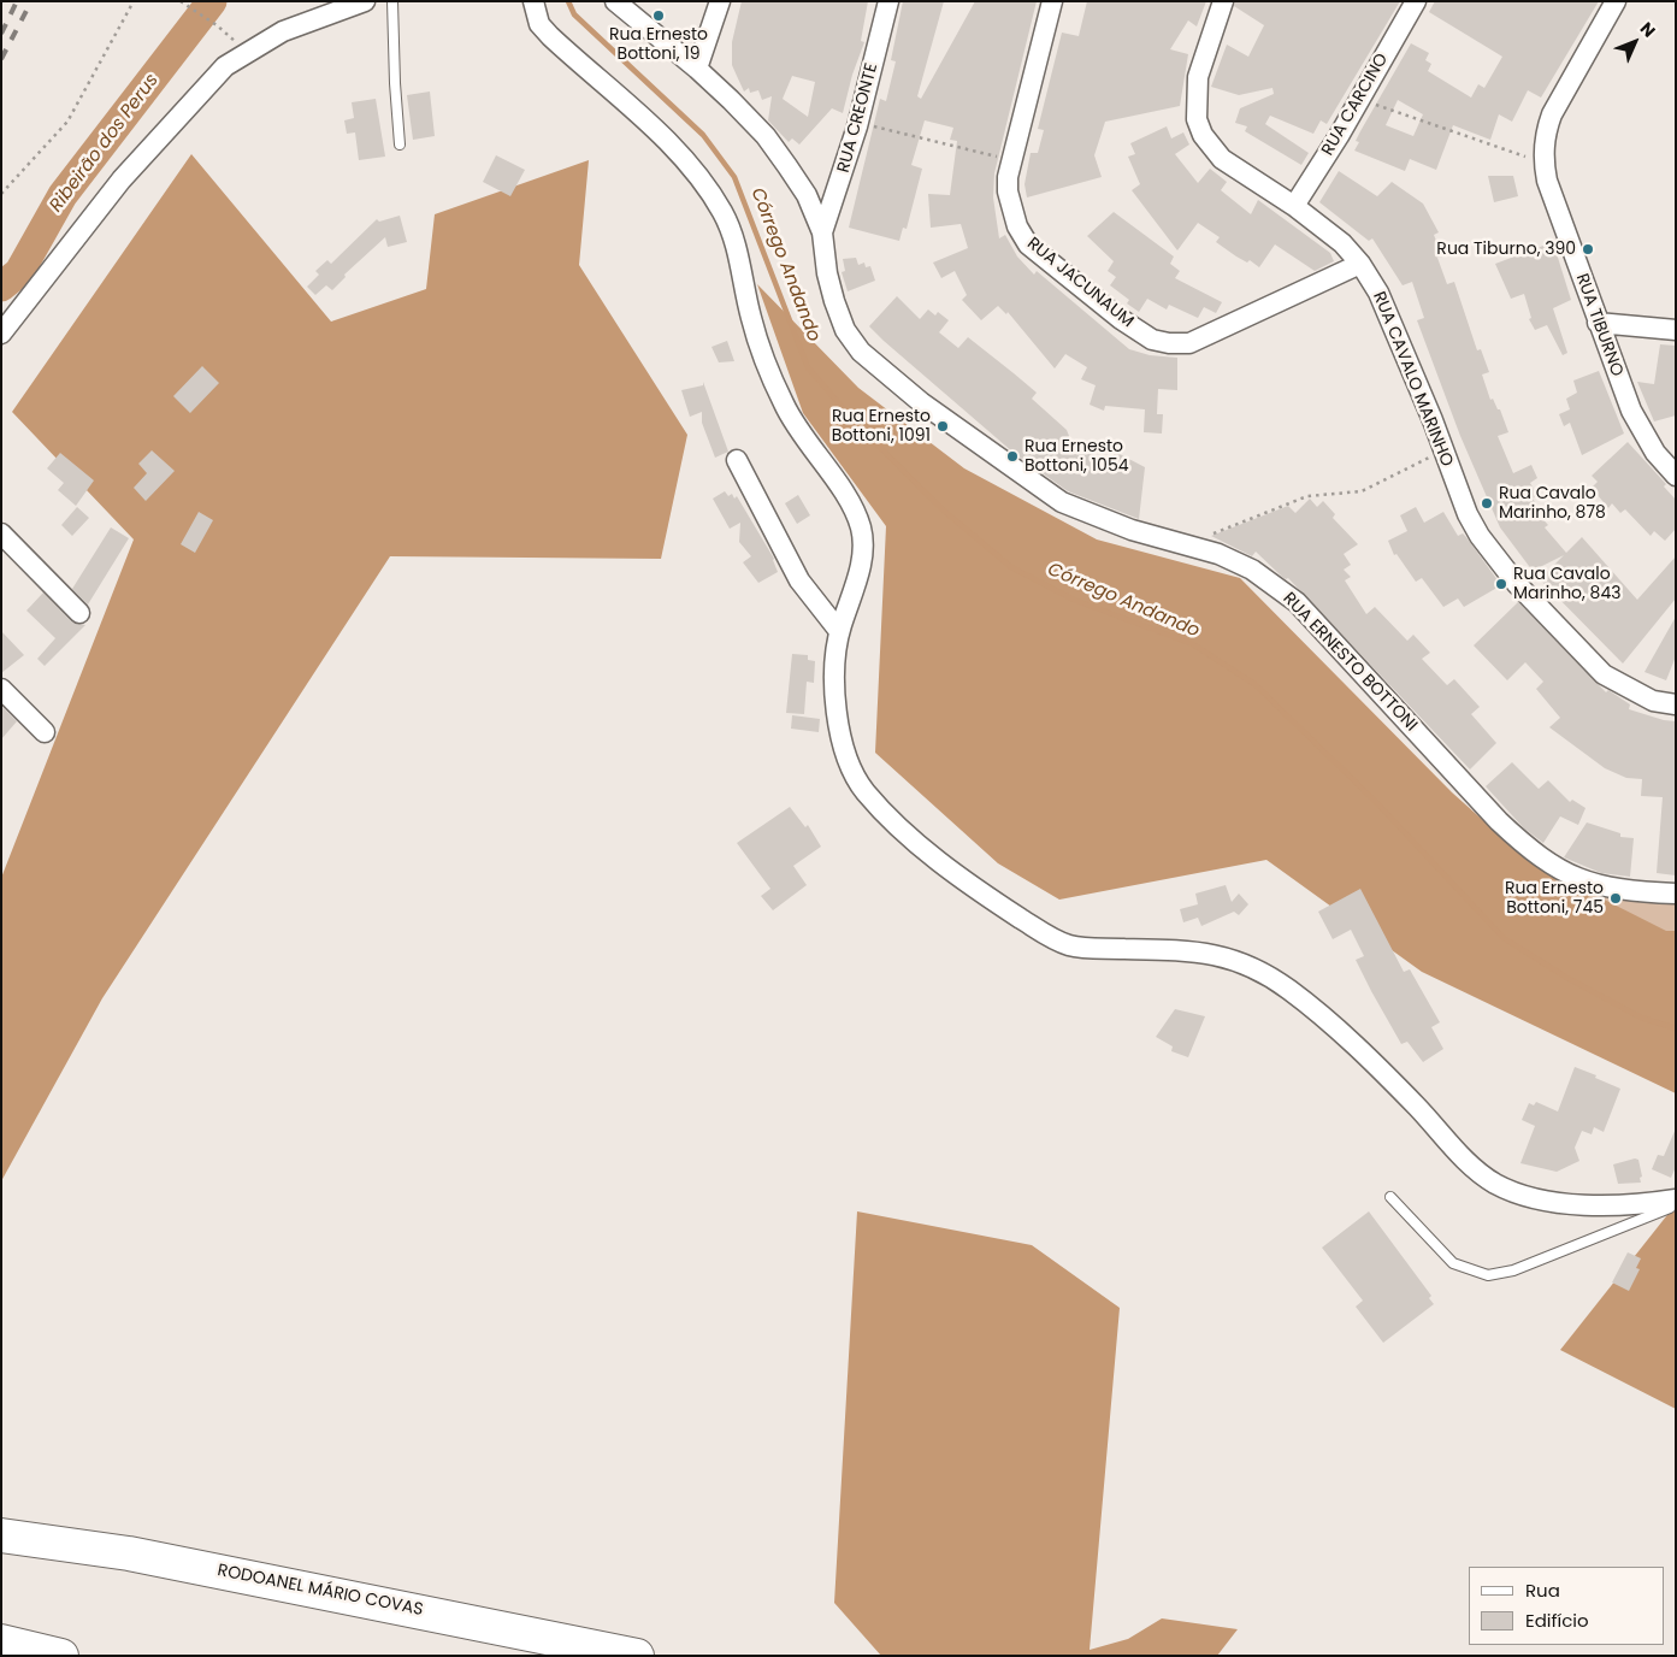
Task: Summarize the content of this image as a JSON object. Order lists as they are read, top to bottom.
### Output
{
  "streets": {
    "highway": ["RODOANEL MÁRIO COVAS"],
    "street": [
      "RUA CARCINO",
      "RUA CREONTE",
      "RUA JACUNAUM",
      "RUA TIBURNO",
      "RUA CAVALO MARINHO",
      "RUA ERNESTO BOTTONI"
    ]
  },
  "crossings": [
    ["RUA CARCINO", "RUA CAVALO MARINHO"],
    ["RUA CREONTE", "RUA ERNESTO BOTTONI"],
    ["RUA JACUNAUM", "RUA CAVALO MARINHO"]
  ],
  "water": ["Ribeirão dos Perus", "Córrego Andando"],
  "places": [
    "Rua Ernesto Bottoni, 19",
    "Rua Tiburno, 390",
    "Rua Ernesto Bottoni, 1091",
    "Rua Ernesto Bottoni, 1054",
    "Rua Cavalo Marinho, 878",
    "Rua Cavalo Marinho, 843",
    "Rua Ernesto Bottoni, 745"
  ],
  "legend": ["Rua", "Edifício"],
  "north": "top right"
}
